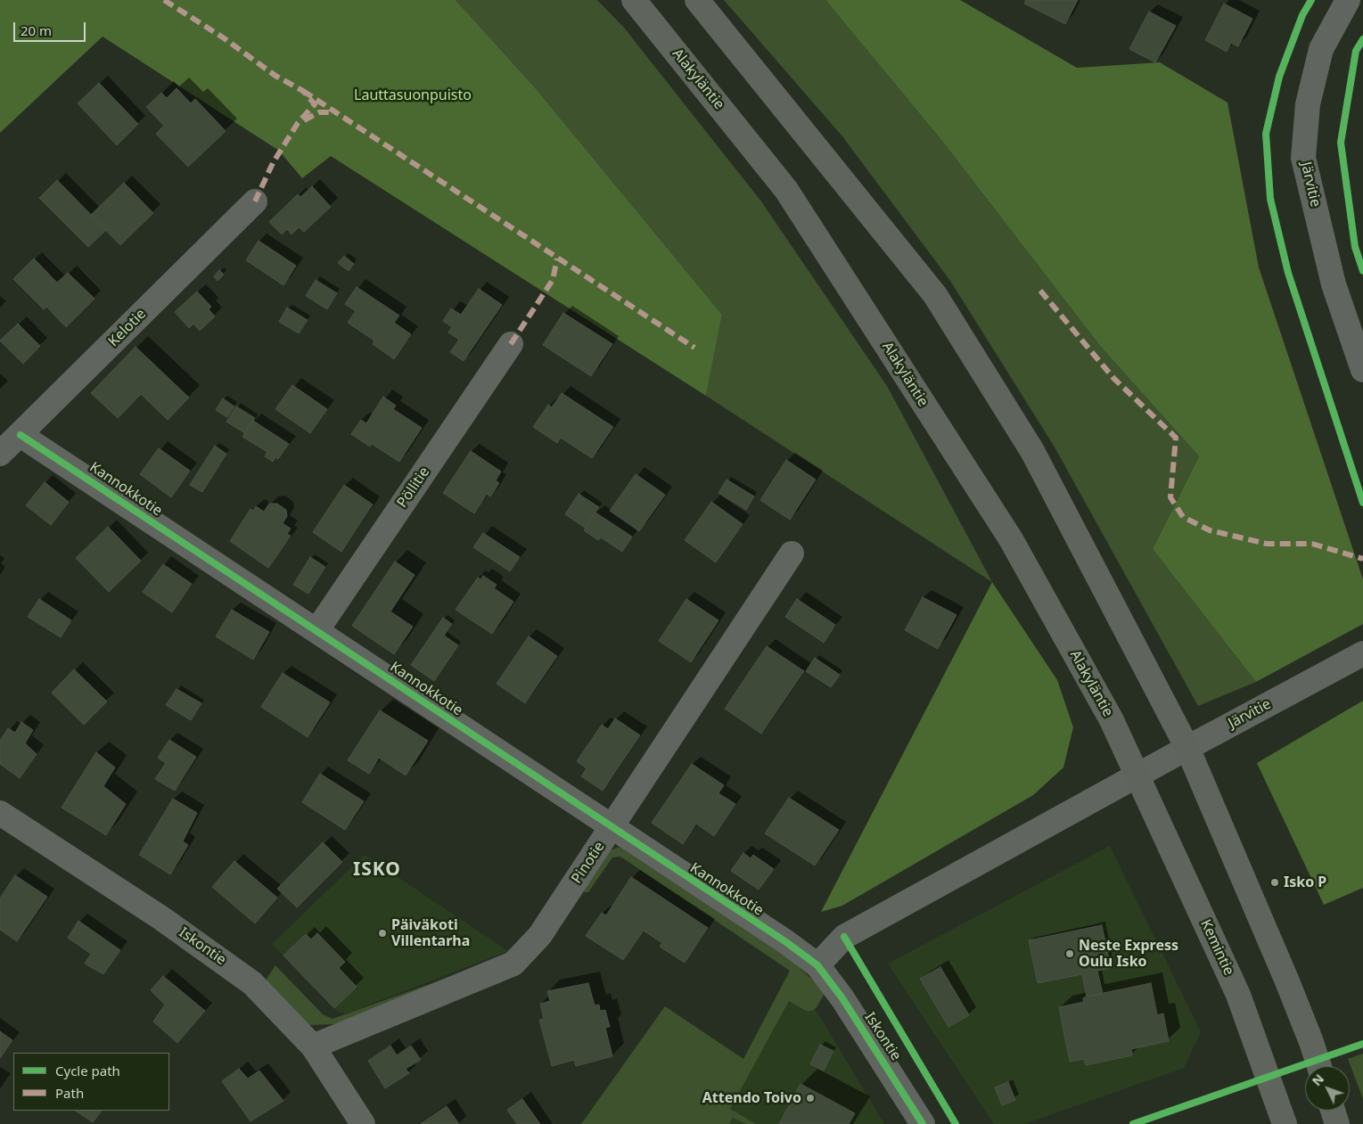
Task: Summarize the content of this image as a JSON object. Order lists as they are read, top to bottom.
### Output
{
  "streets": {
    "main road": ["Alakyläntie", "Kemintie"],
    "street": [
      "Järvitie",
      "Kelotie",
      "Pöllitie",
      "Kannokkotie",
      "Pinotie",
      "Iskontie"
    ]
  },
  "crossings": [
    ["Alakyläntie", "Järvitie"],
    ["Alakyläntie", "Kemintie"],
    ["Järvitie", "Kemintie"],
    ["Kelotie", "Kannokkotie"],
    ["Pöllitie", "Kannokkotie"],
    ["Kannokkotie", "Pinotie"],
    ["Kannokkotie", "Iskontie"],
    ["Pinotie", "Iskontie"]
  ],
  "districts": ["ISKO"],
  "parks": ["Lauttasuonpuisto"],
  "places": [
    "Isko P",
    "Päiväkoti Villentarha",
    "Neste Express Oulu Isko",
    "Attendo Toivo"
  ],
  "legend": ["Cycle path", "Path"],
  "scale_bar": "20 m",
  "north": "top left"
}
